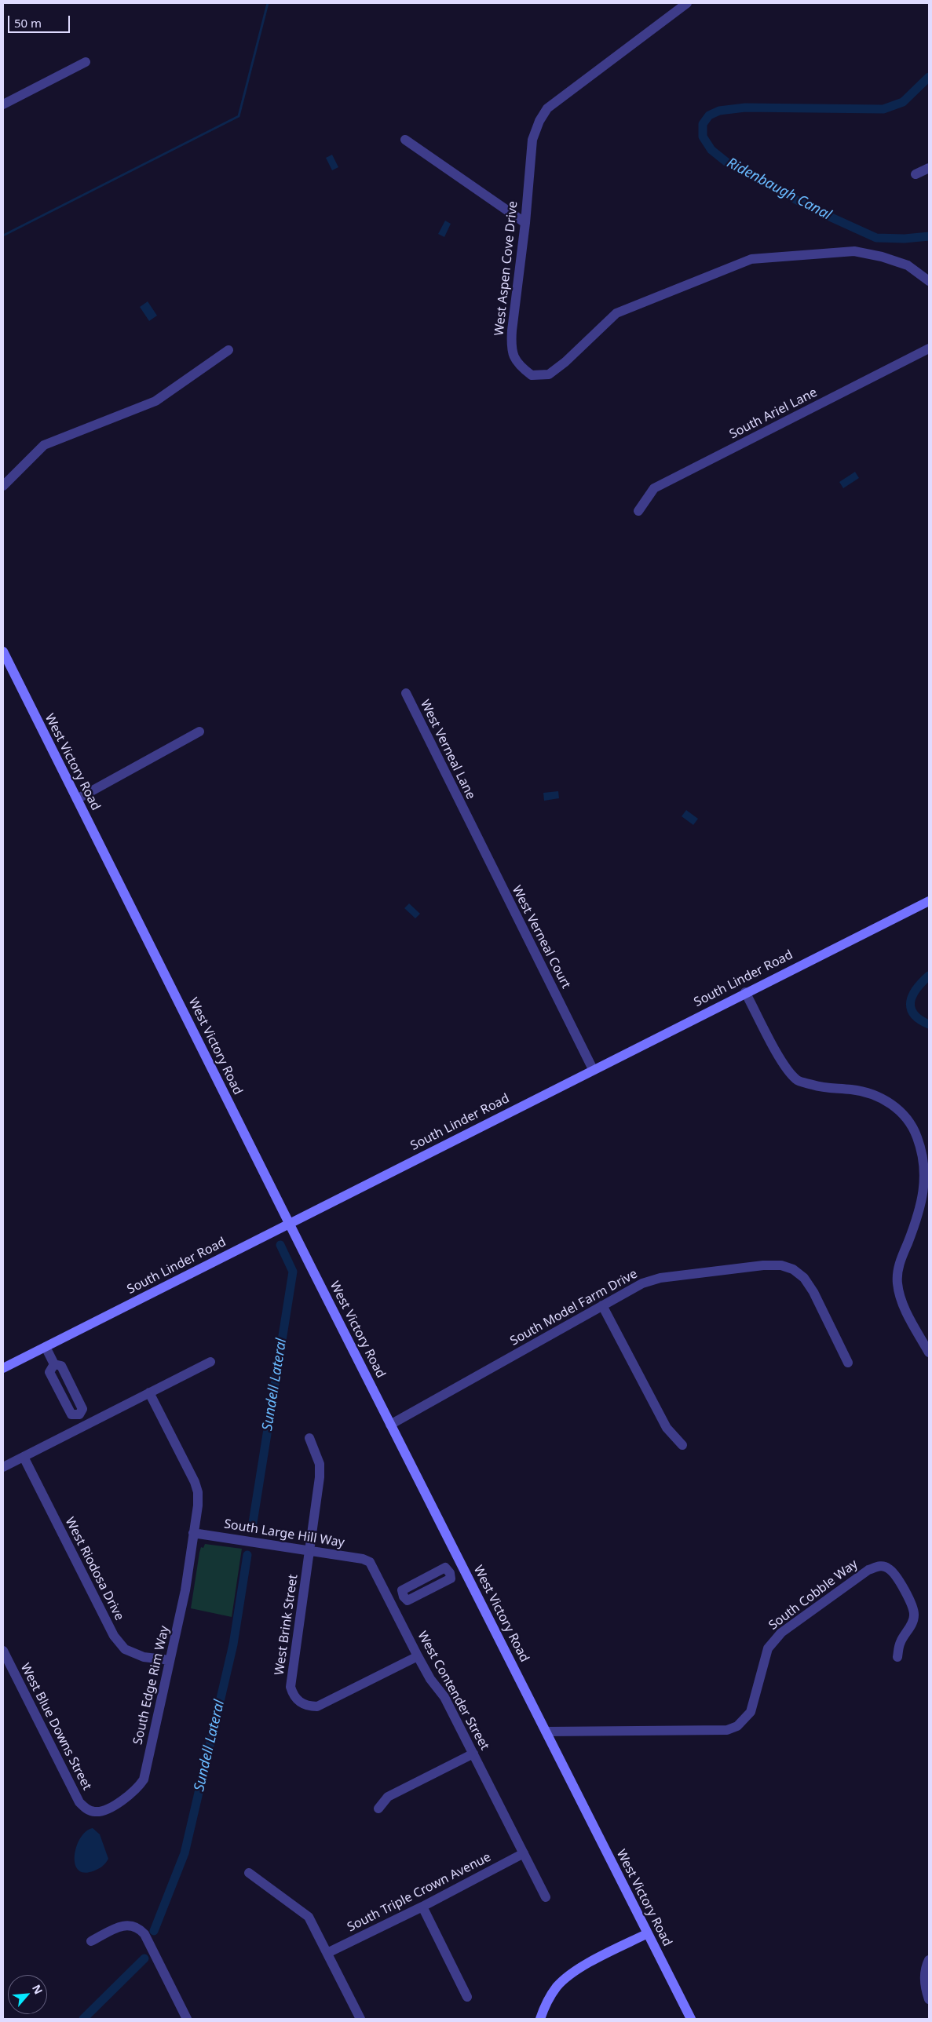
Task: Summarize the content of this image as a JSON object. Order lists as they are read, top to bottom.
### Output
{
  "streets": {
    "main road": ["West Victory Road", "South Linder Road"],
    "street": [
      "West Aspen Cove Drive",
      "South Ariel Lane",
      "West Verneal Lane",
      "West Verneal Court",
      "South Model Farm Drive",
      "South Large Hill Way",
      "West Riodosa Drive",
      "South Cobble Way",
      "West Brink Street",
      "South Edge Rim Way",
      "West Contender Street",
      "West Blue Downs Street",
      "South Triple Crown Avenue"
    ]
  },
  "crossings": [
    ["West Verneal Lane", "West Verneal Court"],
    ["West Victory Road", "South Linder Road"],
    ["West Victory Road", "South Model Farm Drive"],
    ["West Victory Road", "South Cobble Way"],
    ["West Verneal Court", "South Linder Road"],
    ["South Large Hill Way", "West Brink Street"],
    ["South Large Hill Way", "South Edge Rim Way"],
    ["South Large Hill Way", "West Contender Street"],
    ["West Riodosa Drive", "South Edge Rim Way"],
    ["West Brink Street", "West Contender Street"],
    ["South Edge Rim Way", "West Blue Downs Street"],
    ["West Contender Street", "South Triple Crown Avenue"]
  ],
  "water": ["Ridenbaugh Canal", "Sundell Lateral"],
  "scale_bar": "50 m",
  "north": "top right"
}
